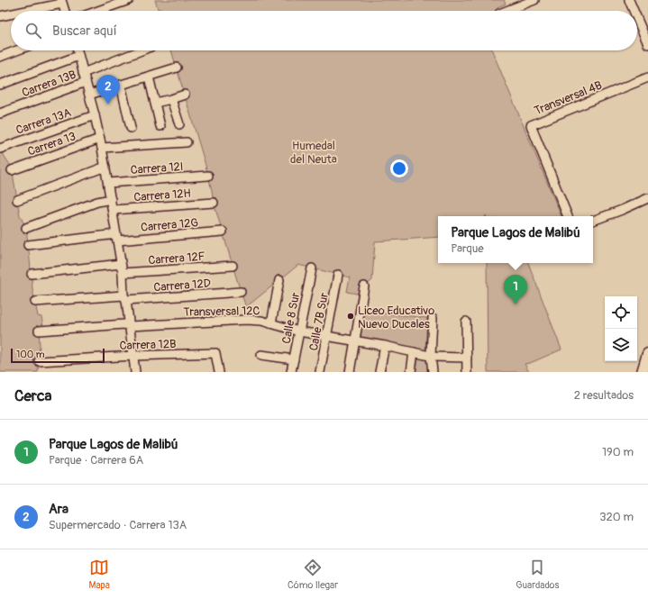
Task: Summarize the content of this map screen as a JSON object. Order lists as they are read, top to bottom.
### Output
{
  "streets": {
    "street": [
      "Carrera 13B",
      "Transversal 4B",
      "Carrera 13A",
      "Carrera 13",
      "Carrera 12I",
      "Carrera 12H",
      "Carrera 12G",
      "Carrera 12F",
      "Carrera 12D",
      "Transversal 12C",
      "Calle 8 Sur",
      "Calle 7B Sur",
      "Carrera 12B"
    ]
  },
  "crossings": [
    ["Transversal 12C", "Calle 8 Sur"],
    ["Transversal 12C", "Calle 7B Sur"]
  ],
  "parks": ["Humedal del Neuta"],
  "places": ["Liceo Educativo Nuevo Ducales"],
  "scale_bar": "100 m",
  "page": {
    "search": "Buscar aquí",
    "pins": ["2", "1"],
    "popup": ["Parque Lagos de Malibú", "Parque"],
    "scale": "100 m",
    "heading": ["Cerca", "2 resultados"],
    "list": [
      {
        "mark": "1",
        "name": "Parque Lagos de Malibú",
        "note": "Parque · Carrera 6A",
        "value": "190 m"
      },
      {
        "mark": "2",
        "name": "Ara",
        "note": "Supermercado · Carrera 13A",
        "value": "320 m"
      }
    ],
    "nav": ["Mapa", "Cómo llegar", "Guardados"]
  }
}
